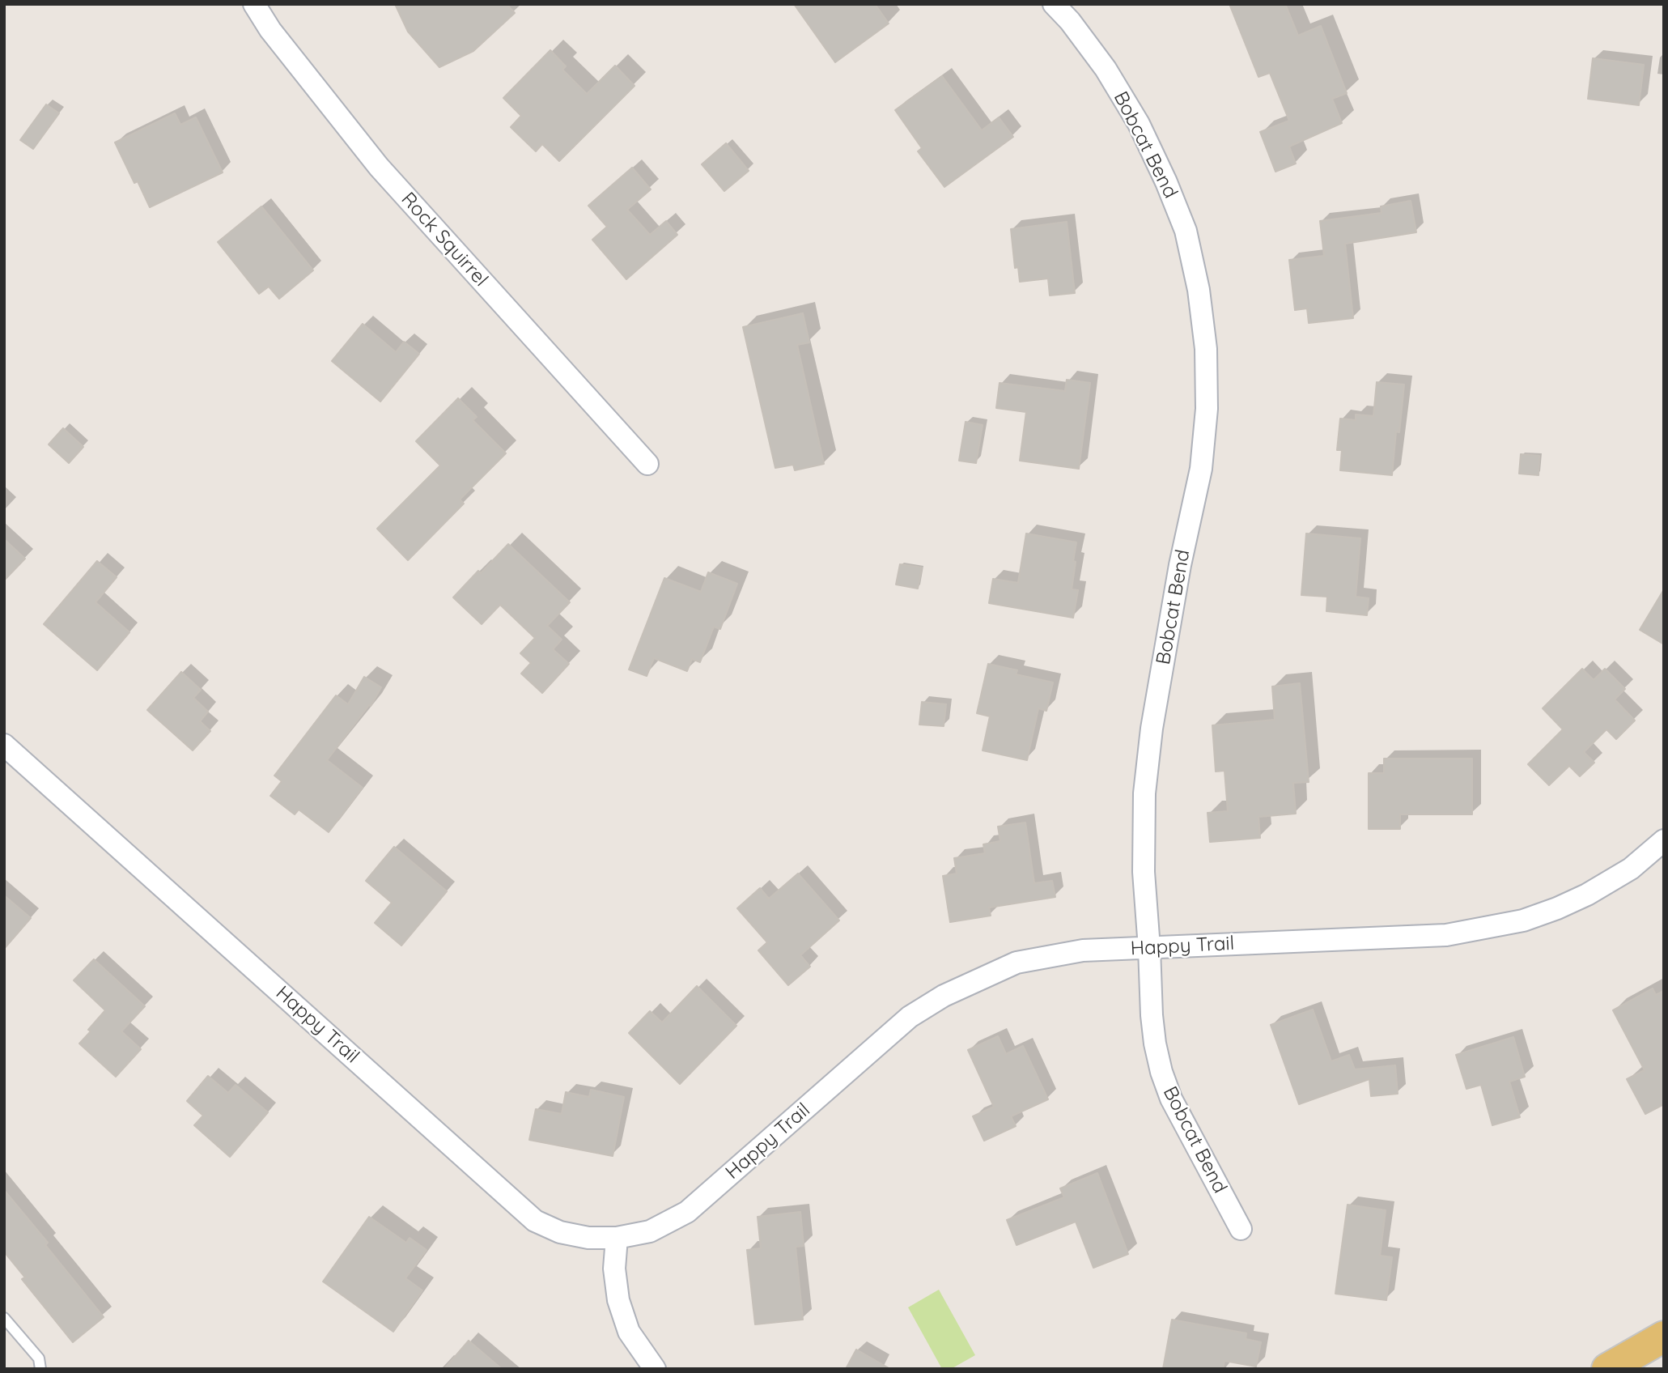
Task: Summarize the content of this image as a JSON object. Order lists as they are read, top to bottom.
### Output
{
  "streets": {
    "street": ["Bobcat Bend", "Rock Squirrel", "Happy Trail"]
  },
  "crossings": [
    ["Bobcat Bend", "Happy Trail"]
  ]
}
